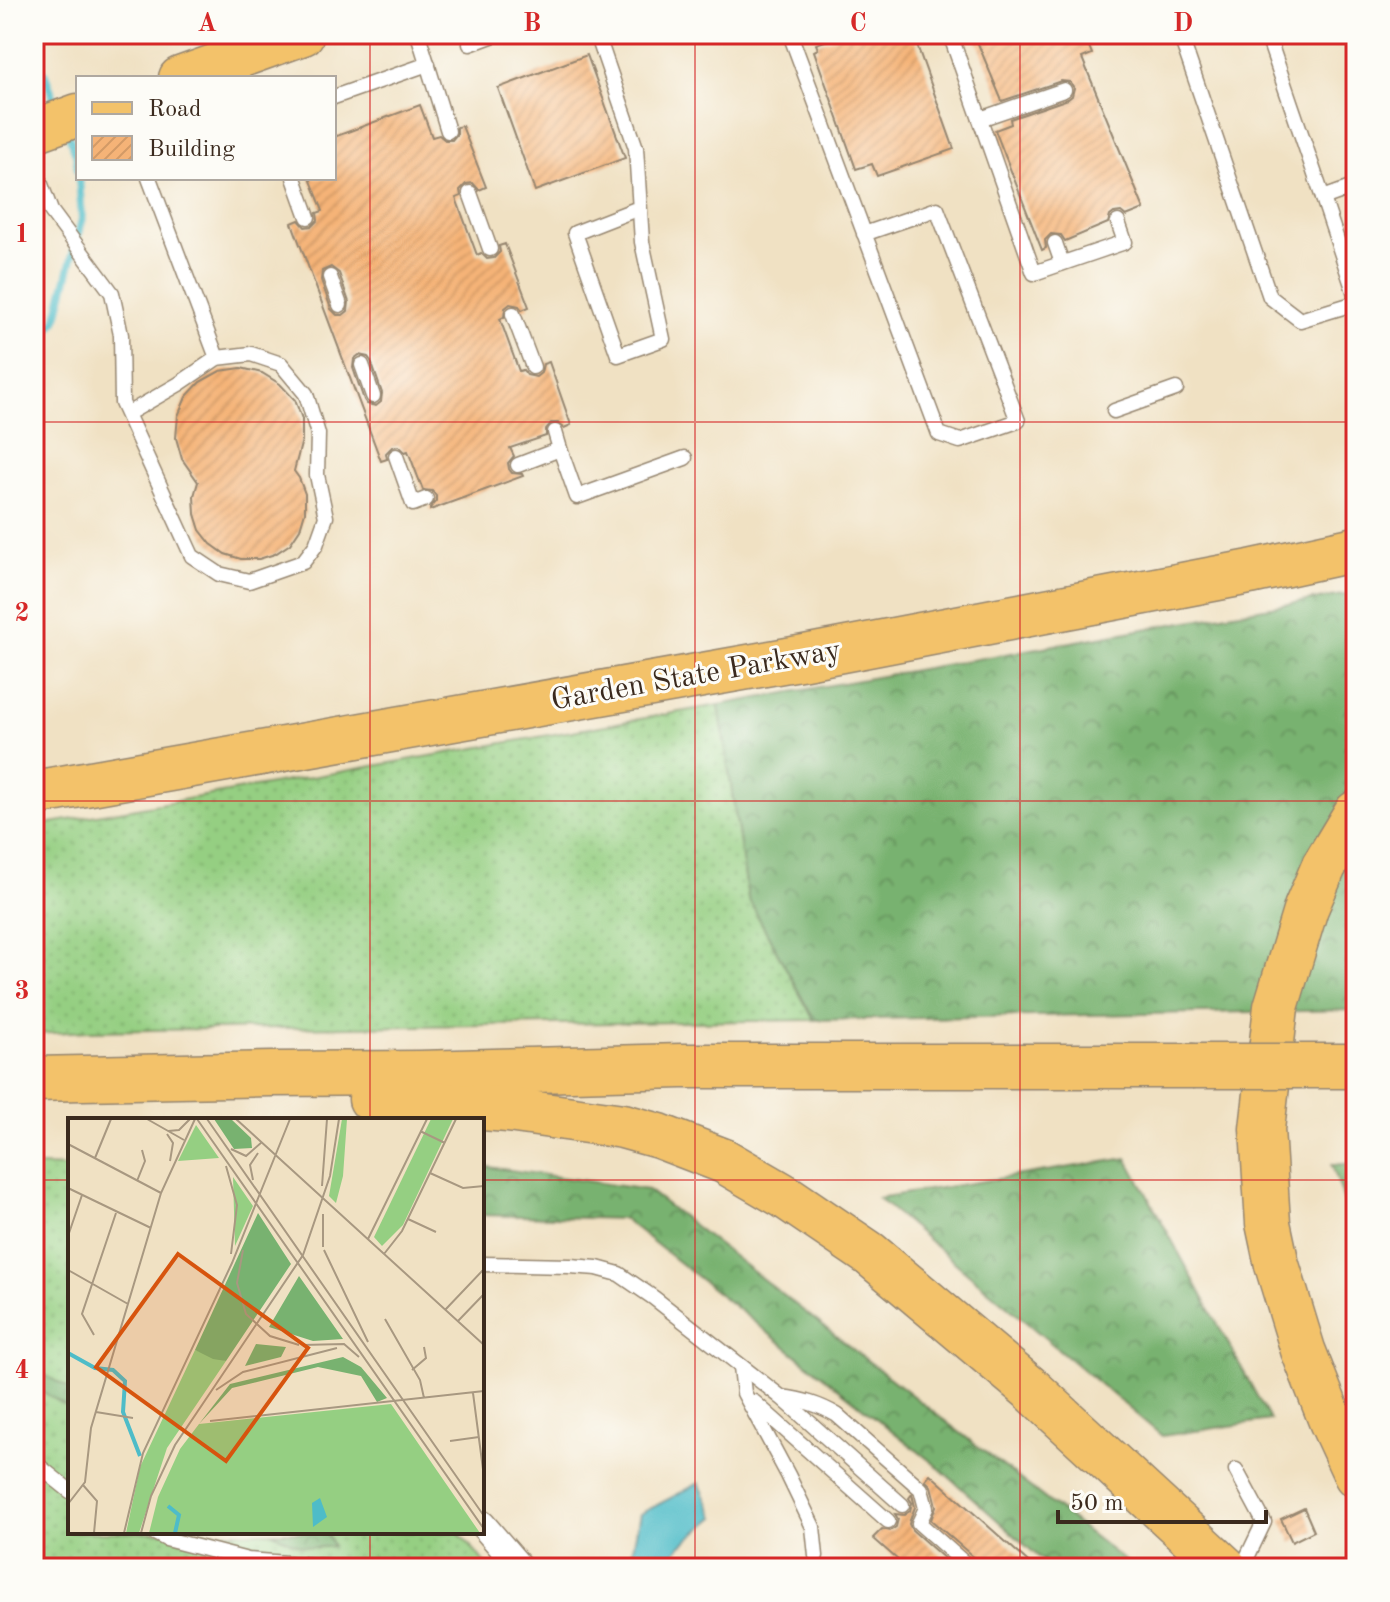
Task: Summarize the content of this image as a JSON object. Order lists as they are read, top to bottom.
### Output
{
  "streets": {
    "highway": ["Garden State Parkway"]
  },
  "legend": ["Road", "Building"],
  "scale_bar": "50 m",
  "grid": {
    "columns": [
      "A",
      "B",
      "C",
      "D"
    ],
    "rows": [
      "1",
      "2",
      "3",
      "4"
    ]
  }
}
